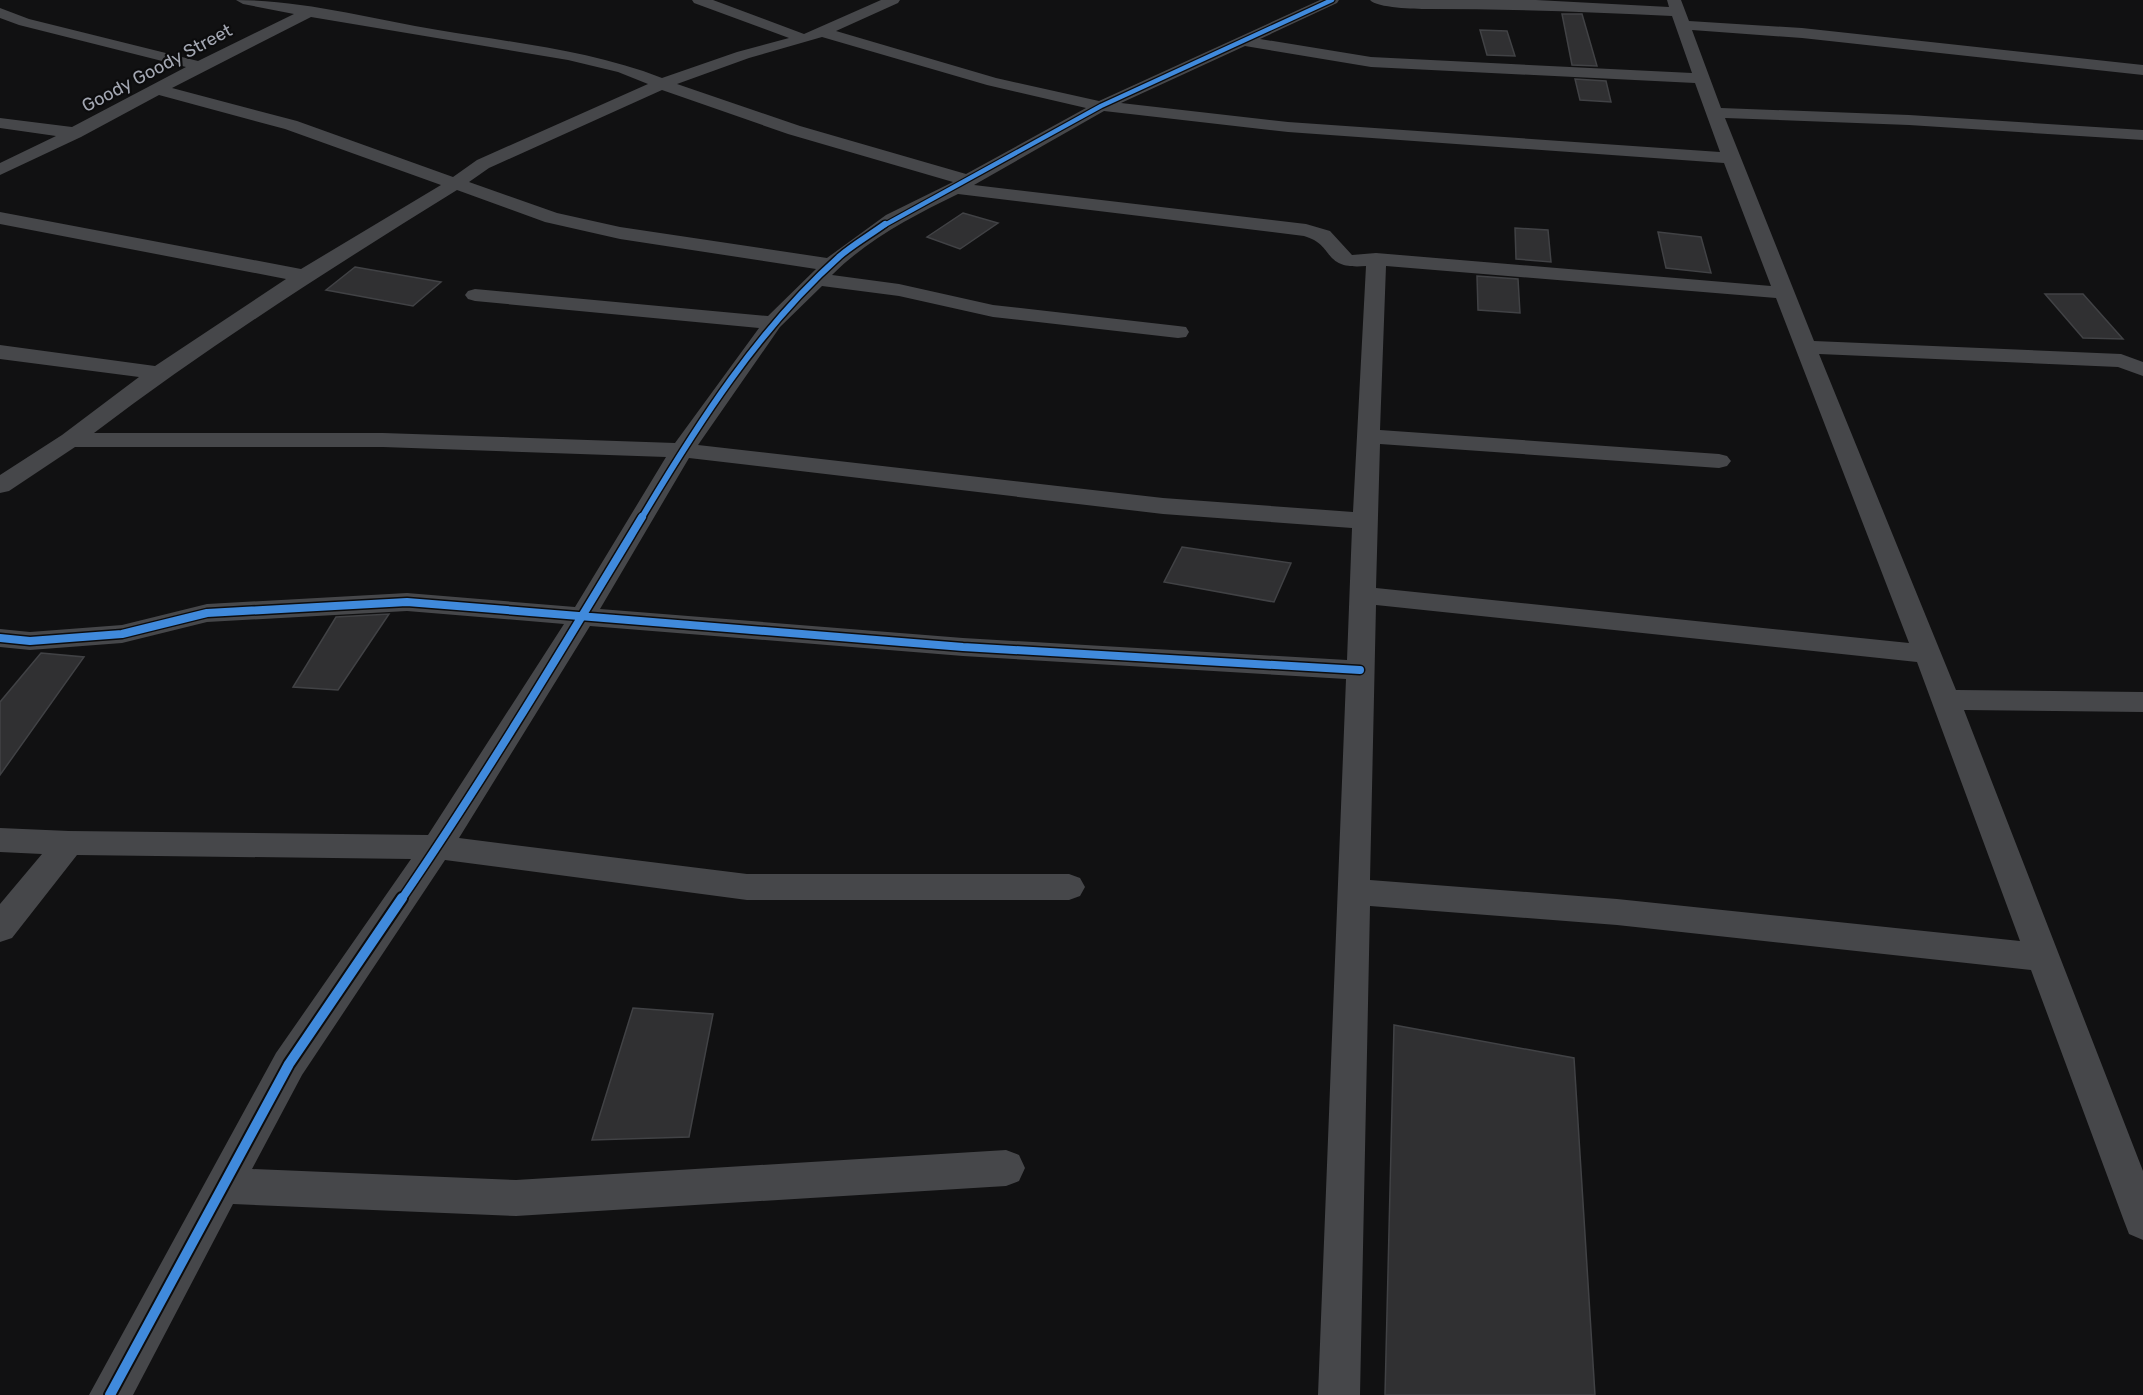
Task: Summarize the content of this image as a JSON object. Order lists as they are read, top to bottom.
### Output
{
  "streets": {
    "street": ["Goody Goody Street"]
  }
}
